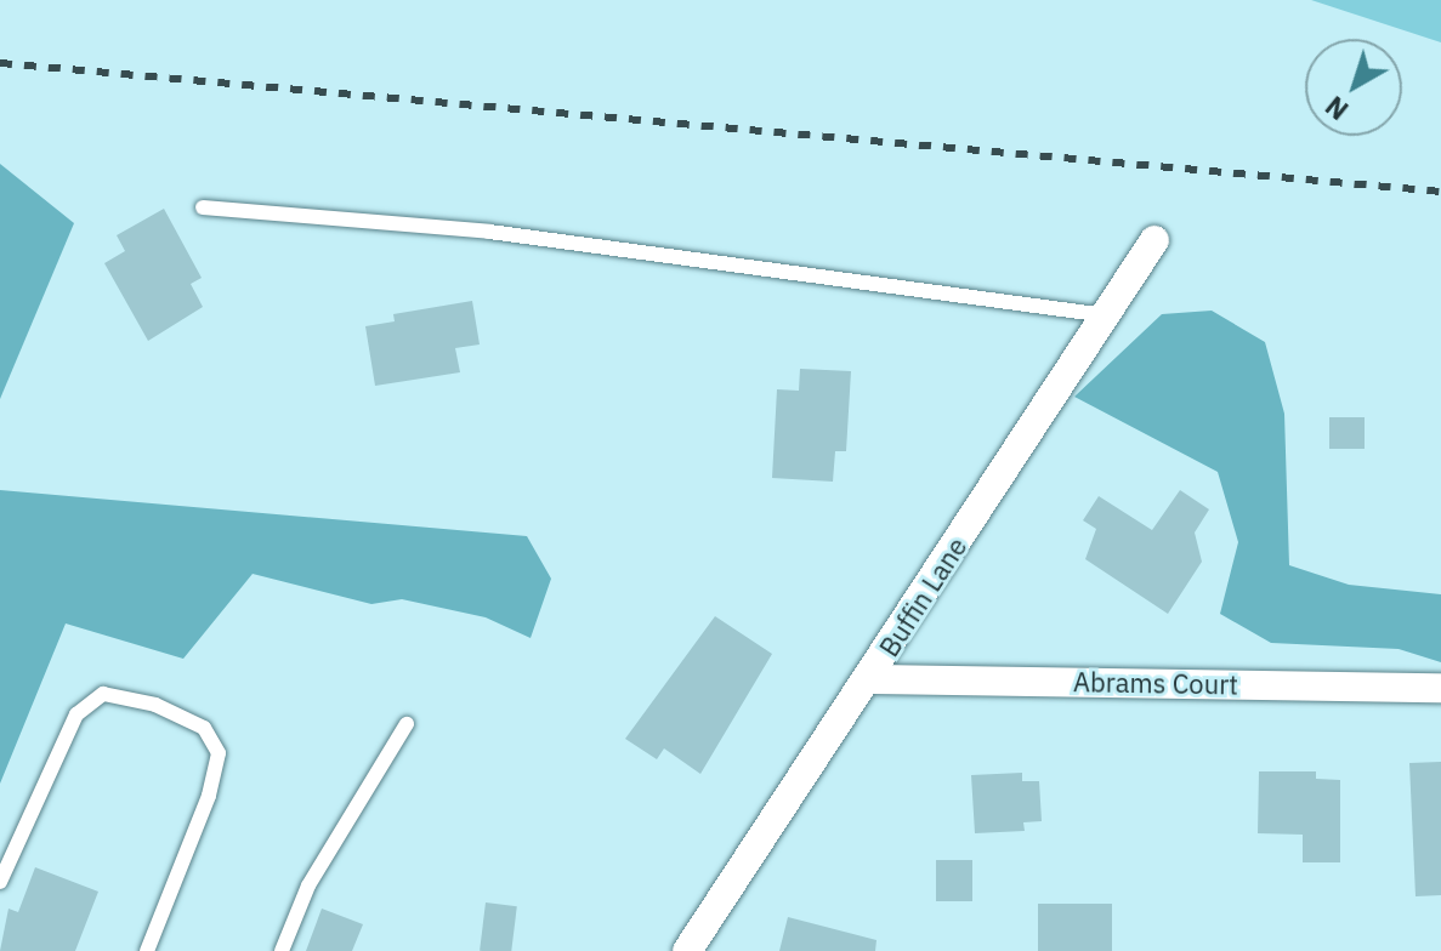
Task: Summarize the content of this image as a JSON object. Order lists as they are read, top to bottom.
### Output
{
  "streets": {
    "street": ["Buffin Lane", "Abrams Court"]
  },
  "crossings": [
    ["Buffin Lane", "Abrams Court"]
  ],
  "north": "bottom left"
}
